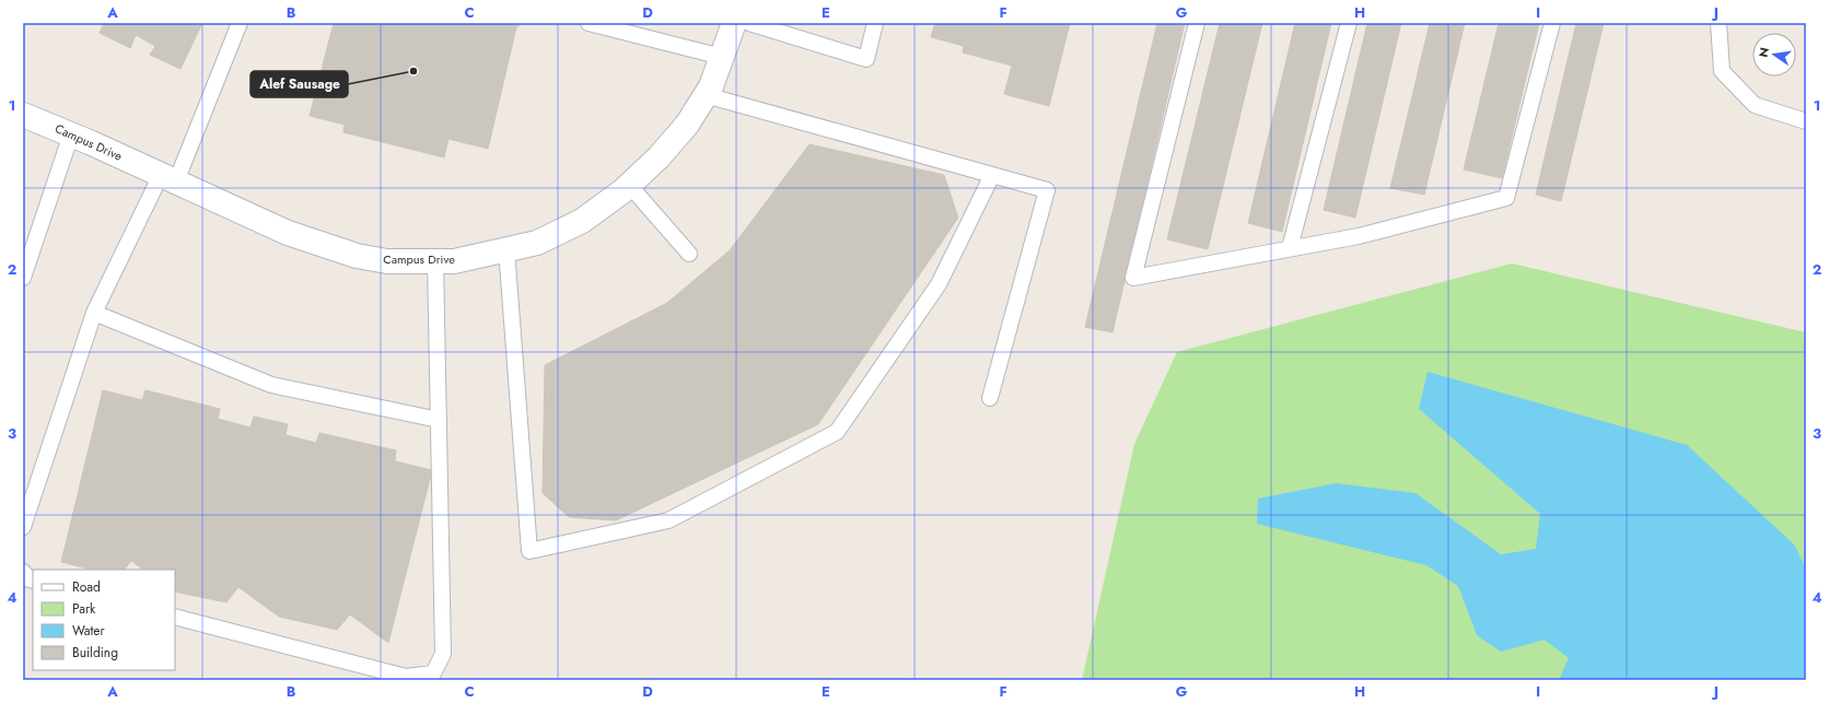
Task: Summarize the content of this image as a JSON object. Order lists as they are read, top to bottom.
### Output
{
  "streets": {
    "street": ["Campus Drive"]
  },
  "places": ["Alef Sausage"],
  "legend": [
    "Road",
    "Park",
    "Water",
    "Building"
  ],
  "north": "left",
  "grid": {
    "columns": [
      "A",
      "B",
      "C",
      "D",
      "E",
      "F",
      "G",
      "H",
      "I",
      "J"
    ],
    "rows": [
      "1",
      "2",
      "3",
      "4"
    ]
  }
}
